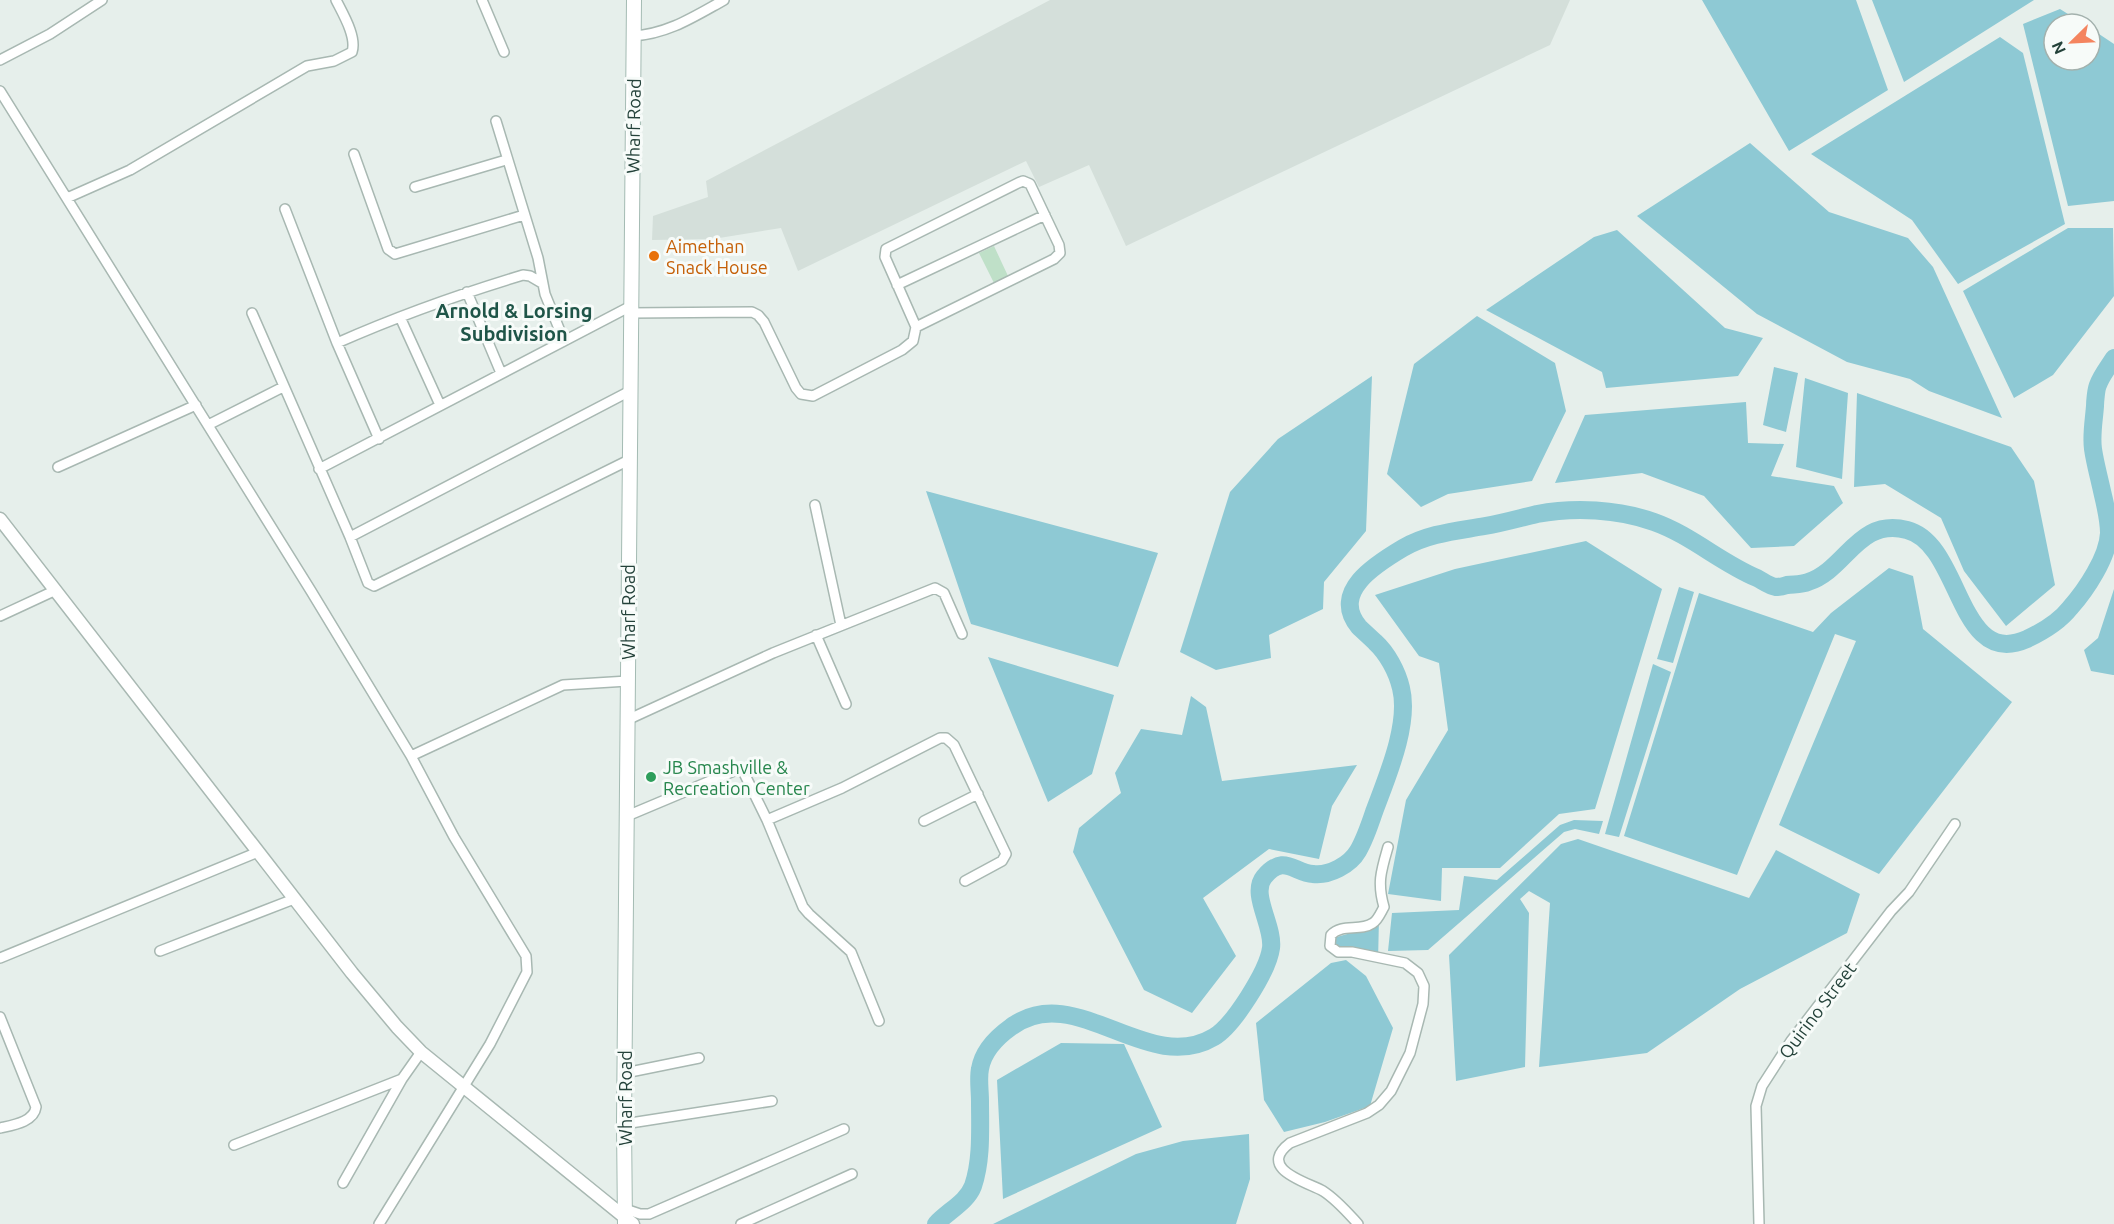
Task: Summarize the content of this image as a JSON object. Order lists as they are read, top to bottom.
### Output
{
  "streets": {
    "main road": ["Wharf Road"],
    "street": ["Quirino Street"]
  },
  "districts": ["Arnold & Lorsing Subdivision"],
  "places": ["Aimethan Snack House", "JB Smashville & Recreation Center"],
  "north": "bottom left"
}
